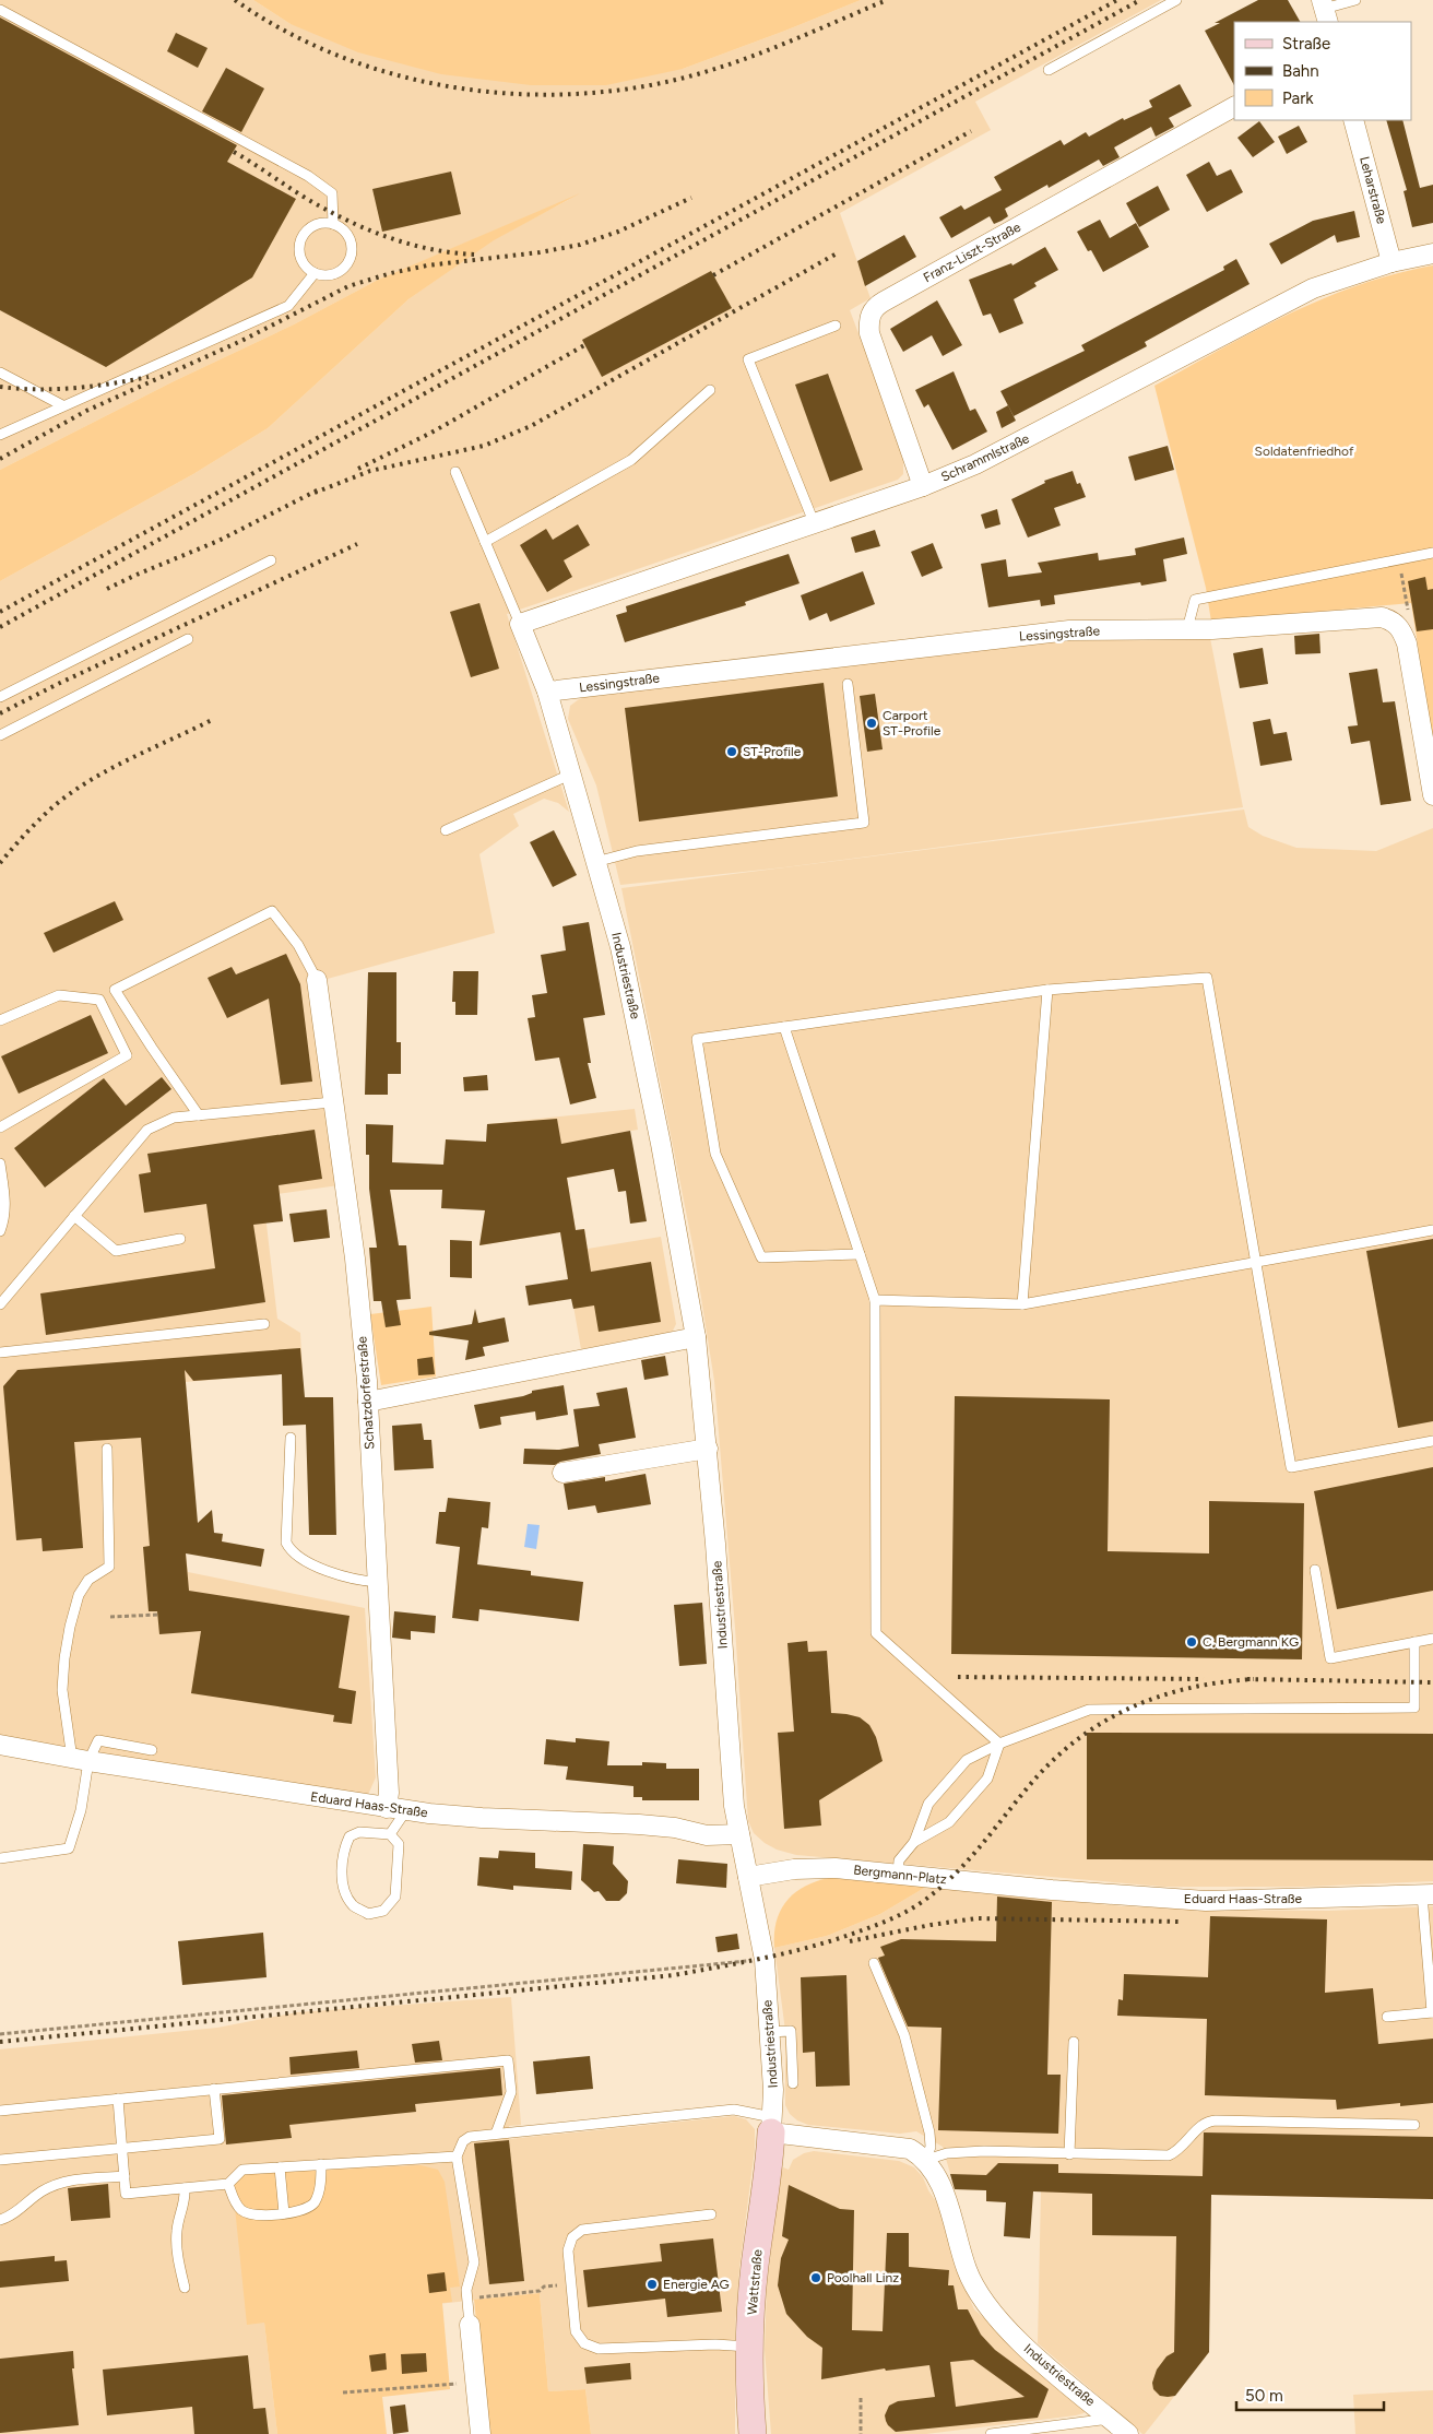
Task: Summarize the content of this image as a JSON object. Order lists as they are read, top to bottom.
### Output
{
  "streets": {
    "street": [
      "Leharstraße",
      "Franz-Liszt-Straße",
      "Schrammlstraße",
      "Lessingstraße",
      "Industriestraße",
      "Schatzdorferstraße",
      "Eduard Haas-Straße",
      "Bergmann-Platz",
      "Wattstraße"
    ]
  },
  "crossings": [
    ["Leharstraße", "Schrammlstraße"],
    ["Franz-Liszt-Straße", "Schrammlstraße"],
    ["Schrammlstraße", "Industriestraße"],
    ["Lessingstraße", "Industriestraße"],
    ["Industriestraße", "Eduard Haas-Straße"],
    ["Industriestraße", "Bergmann-Platz"],
    ["Industriestraße", "Wattstraße"],
    ["Schatzdorferstraße", "Eduard Haas-Straße"],
    ["Eduard Haas-Straße", "Bergmann-Platz"]
  ],
  "parks": ["Soldatenfriedhof"],
  "places": [
    "Carport ST-Profile",
    "ST-Profile",
    "C. Bergmann KG",
    "Poolhall Linz",
    "Energie AG"
  ],
  "legend": ["Straße", "Bahn", "Park"],
  "scale_bar": "50 m"
}
